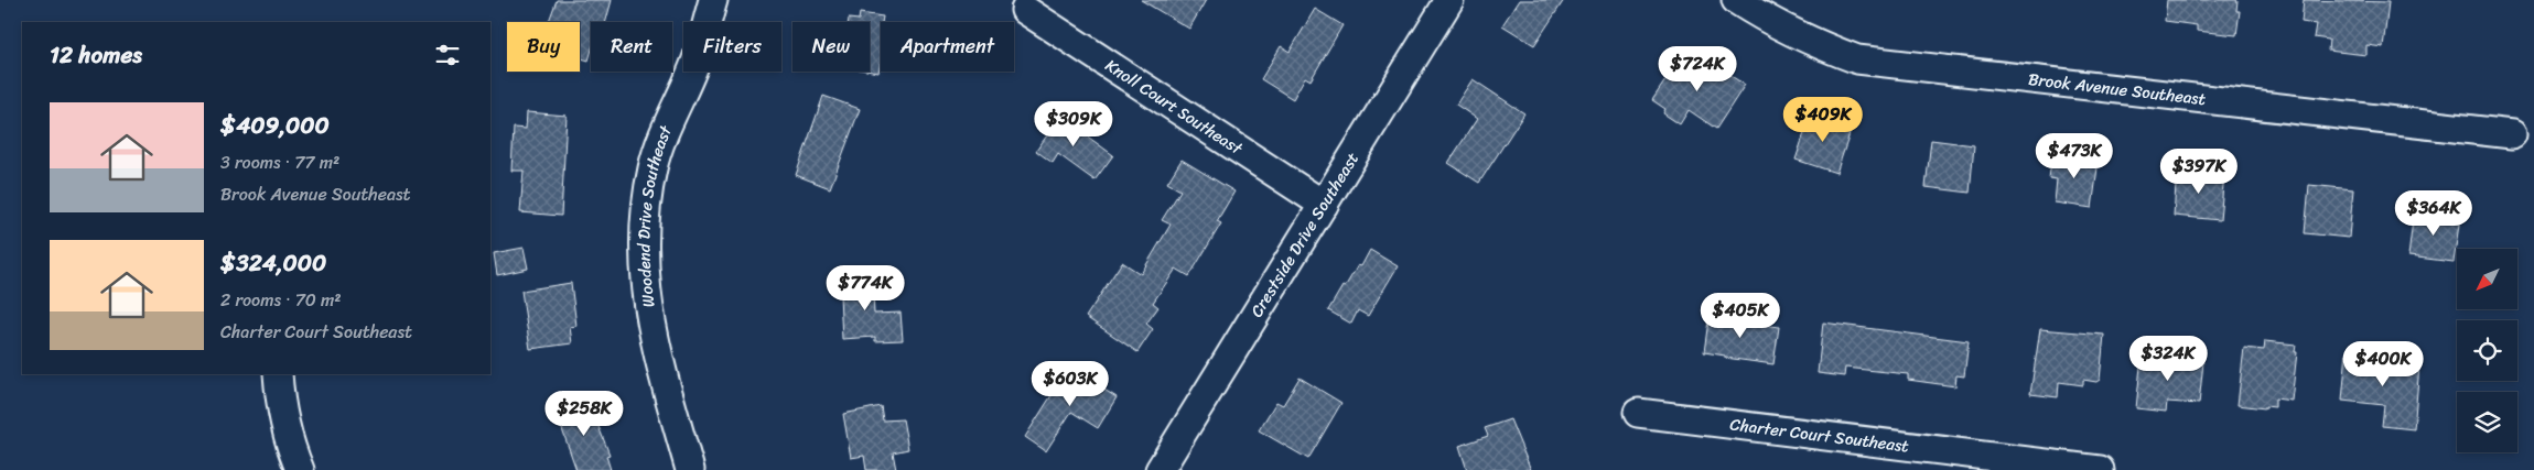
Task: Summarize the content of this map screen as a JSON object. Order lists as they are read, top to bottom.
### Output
{
  "streets": {
    "street": [
      "Brook Avenue Southeast",
      "Knoll Court Southeast",
      "Woodend Drive Southeast",
      "Crestside Drive Southeast",
      "Charter Court Southeast"
    ]
  },
  "crossings": [
    ["Knoll Court Southeast", "Crestside Drive Southeast"]
  ],
  "north": "bottom left",
  "page": {
    "chip": [
      "Buy",
      "Rent",
      "Filters",
      "New",
      "Apartment"
    ],
    "heading": "12 homes",
    "price": [
      "$724K",
      "$409K",
      "$309K",
      "$473K",
      "$397K",
      "$364K",
      "$774K",
      "$405K",
      "$324K",
      "$400K",
      "$603K",
      "$258K"
    ],
    "list": [
      {
        "name": "$409,000",
        "note": "3 rooms · 77 m² · Brook Avenue Southeast"
      },
      {
        "name": "$324,000",
        "note": "2 rooms · 70 m² · Charter Court Southeast"
      }
    ]
  }
}
